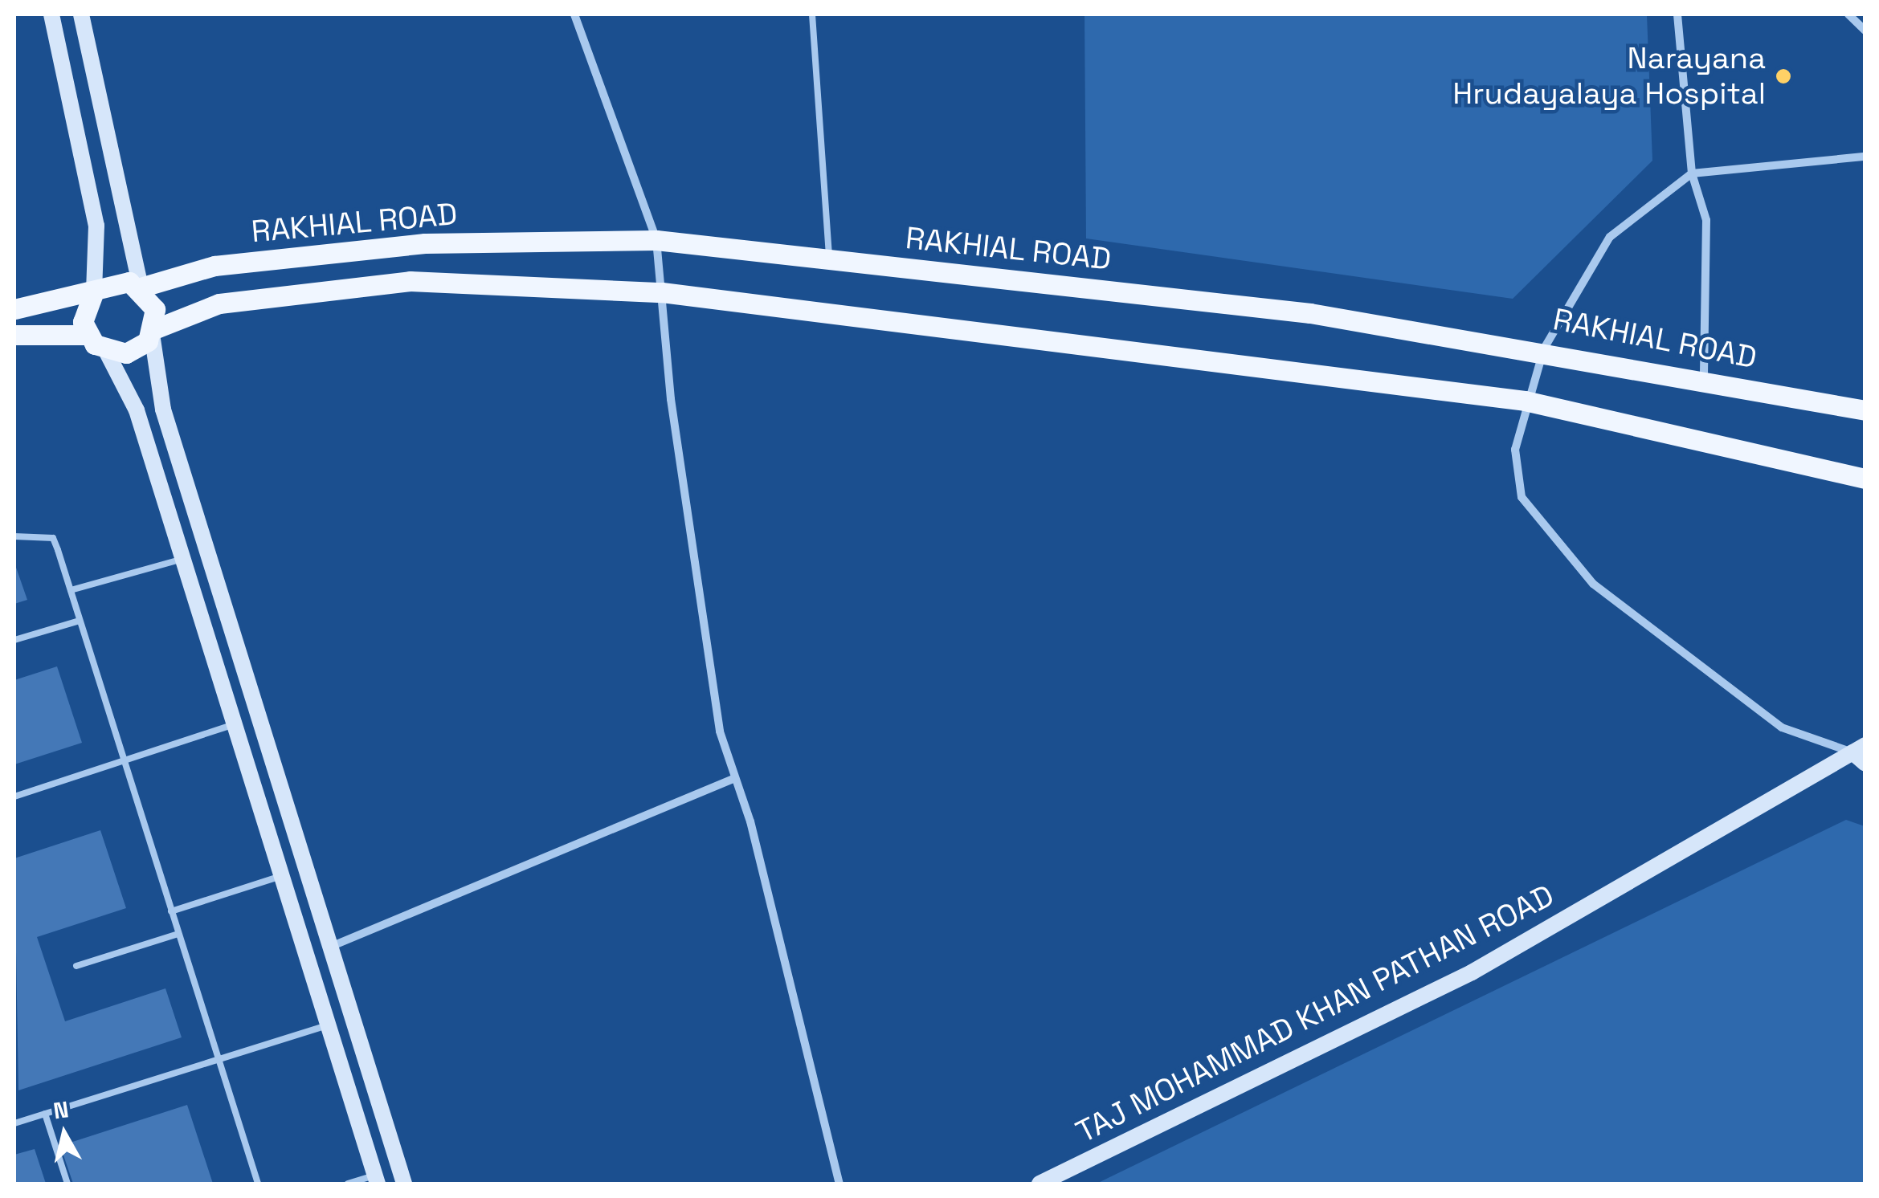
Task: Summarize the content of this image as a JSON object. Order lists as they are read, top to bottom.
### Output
{
  "streets": {
    "main road": ["RAKHIAL ROAD", "TAJ MOHAMMAD KHAN PATHAN ROAD"]
  },
  "places": ["Narayana Hrudayalaya Hospital"],
  "north": "top"
}
